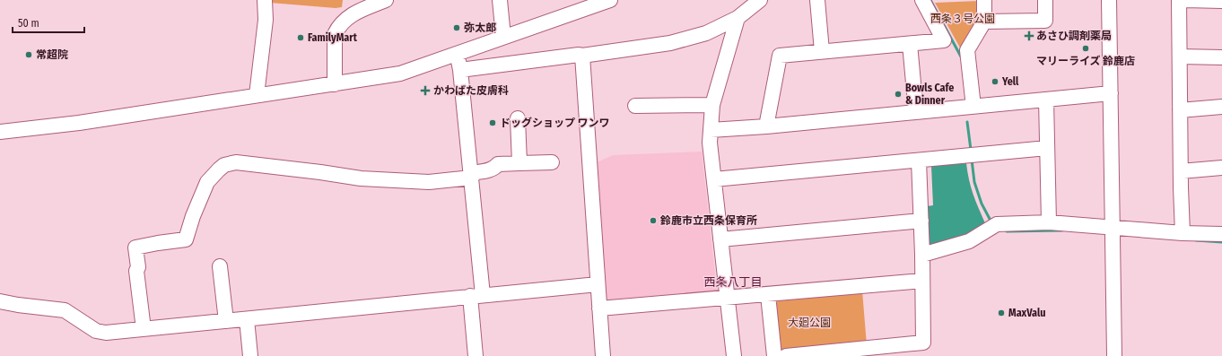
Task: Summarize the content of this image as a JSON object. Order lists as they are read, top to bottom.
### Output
{
  "districts": ["西条八丁目"],
  "parks": ["西条３号公園", "大廻公園"],
  "places": {
    "other": [
      "弥太郎",
      "FamilyMart",
      "マリーライズ 鈴鹿店",
      "常超院",
      "Yell",
      "Bowls Cafe & Dinner",
      "ドッグショップ ワンワ",
      "鈴鹿市立西条保育所",
      "MaxValu"
    ],
    "health": ["あさひ調剤薬局", "かわばた皮膚科"]
  },
  "scale_bar": "50 m"
}
